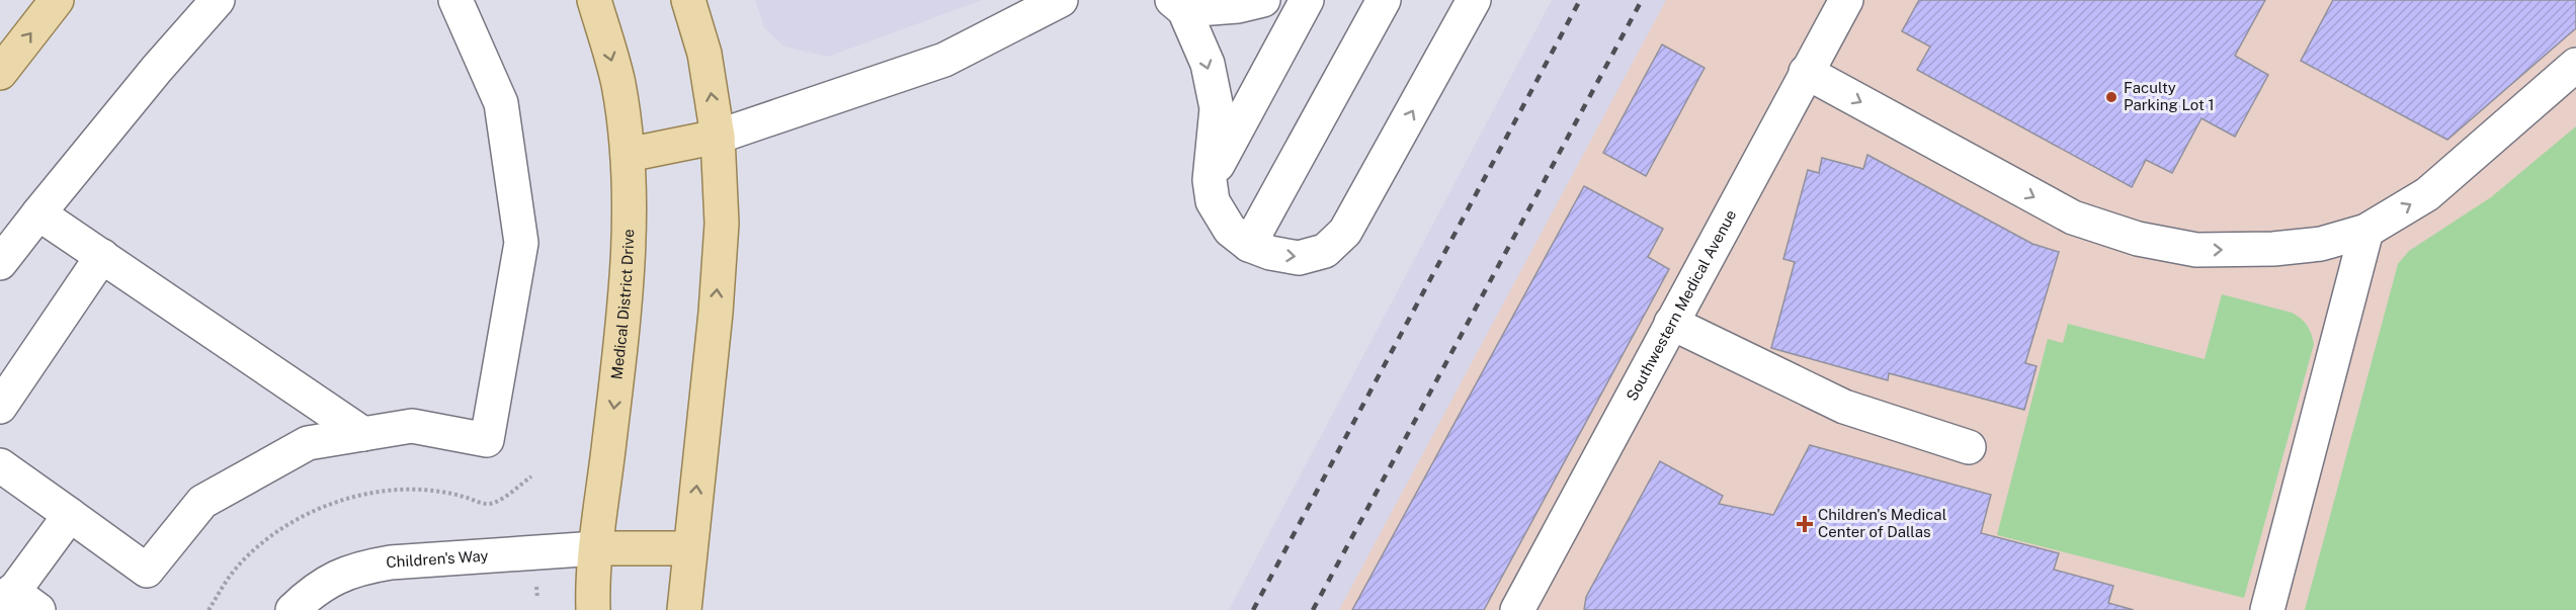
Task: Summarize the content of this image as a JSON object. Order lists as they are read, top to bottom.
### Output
{
  "streets": {
    "main road": ["Medical District Drive"],
    "street": ["Southwestern Medical Avenue", "Children's Way"]
  },
  "crossings": [
    ["Medical District Drive", "Children's Way"]
  ],
  "places": {
    "other": ["Faculty Parking Lot 1"],
    "health": ["Children's Medical Center of Dallas"]
  }
}
